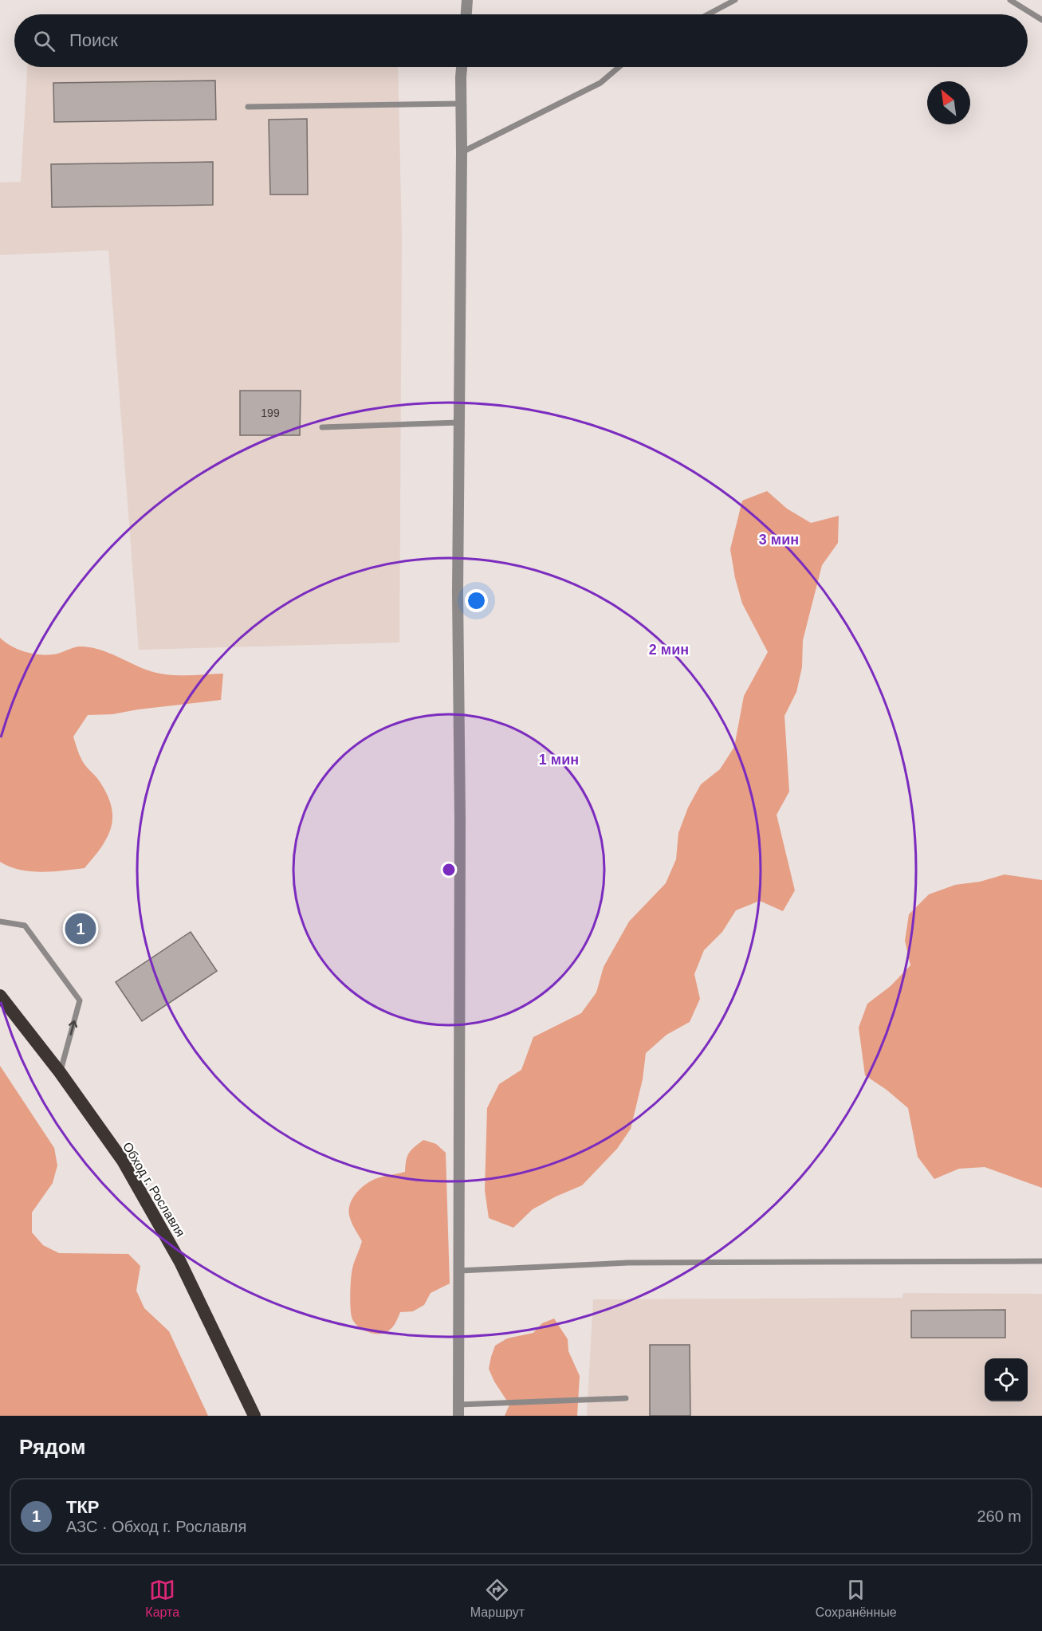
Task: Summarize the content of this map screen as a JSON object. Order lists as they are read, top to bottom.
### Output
{
  "streets": {
    "highway": ["Обход г. Рославля"]
  },
  "house_numbers": ["199"],
  "north": "top left",
  "page": {
    "search": "Поиск",
    "pins": "1",
    "heading": "Рядом",
    "list": [
      {
        "mark": "1",
        "name": "ТКР",
        "note": "АЗС · Обход г. Рославля",
        "value": "260 m"
      }
    ],
    "nav": ["Карта", "Маршрут", "Сохранённые"]
  },
  "rings": ["3 мин", "2 мин", "1 мин"]
}
